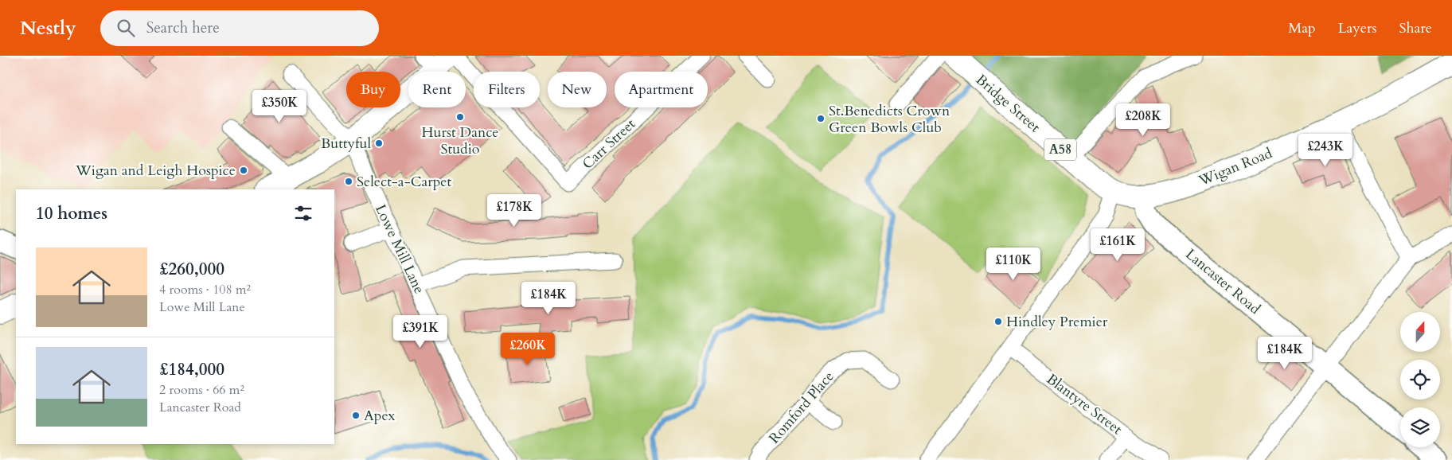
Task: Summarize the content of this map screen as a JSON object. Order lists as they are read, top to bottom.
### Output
{
  "streets": {
    "highway": ["Bridge Street", "A58", "Wigan Road"],
    "street": [
      "Carr Street",
      "Lowe Mill Lane",
      "Lancaster Road",
      "Blantyre Street",
      "Romford Place"
    ]
  },
  "crossings": [
    ["Bridge Street", "Wigan Road"],
    ["Bridge Street", "Lancaster Road"],
    ["Wigan Road", "Lancaster Road"]
  ],
  "places": [
    "Hurst Dance Studio",
    "St.Benedicts Crown Green Bowls Club",
    "Buttyful",
    "Wigan and Leigh Hospice",
    "Select-a-Carpet",
    "Hindley Premier",
    "Apex"
  ],
  "north": "top",
  "page": {
    "header": "Nestly",
    "search": "Search here",
    "nav": ["Map", "Layers", "Share"],
    "chip": [
      "Buy",
      "Rent",
      "Filters",
      "New",
      "Apartment"
    ],
    "price": [
      "£350K",
      "£208K",
      "£243K",
      "£178K",
      "£161K",
      "£110K",
      "£184K",
      "£391K",
      "£260K",
      "£184K"
    ],
    "heading": "10 homes",
    "list": [
      {
        "name": "£260,000",
        "note": "4 rooms · 108 m² · Lowe Mill Lane"
      },
      {
        "name": "£184,000",
        "note": "2 rooms · 66 m² · Lancaster Road"
      }
    ]
  }
}
